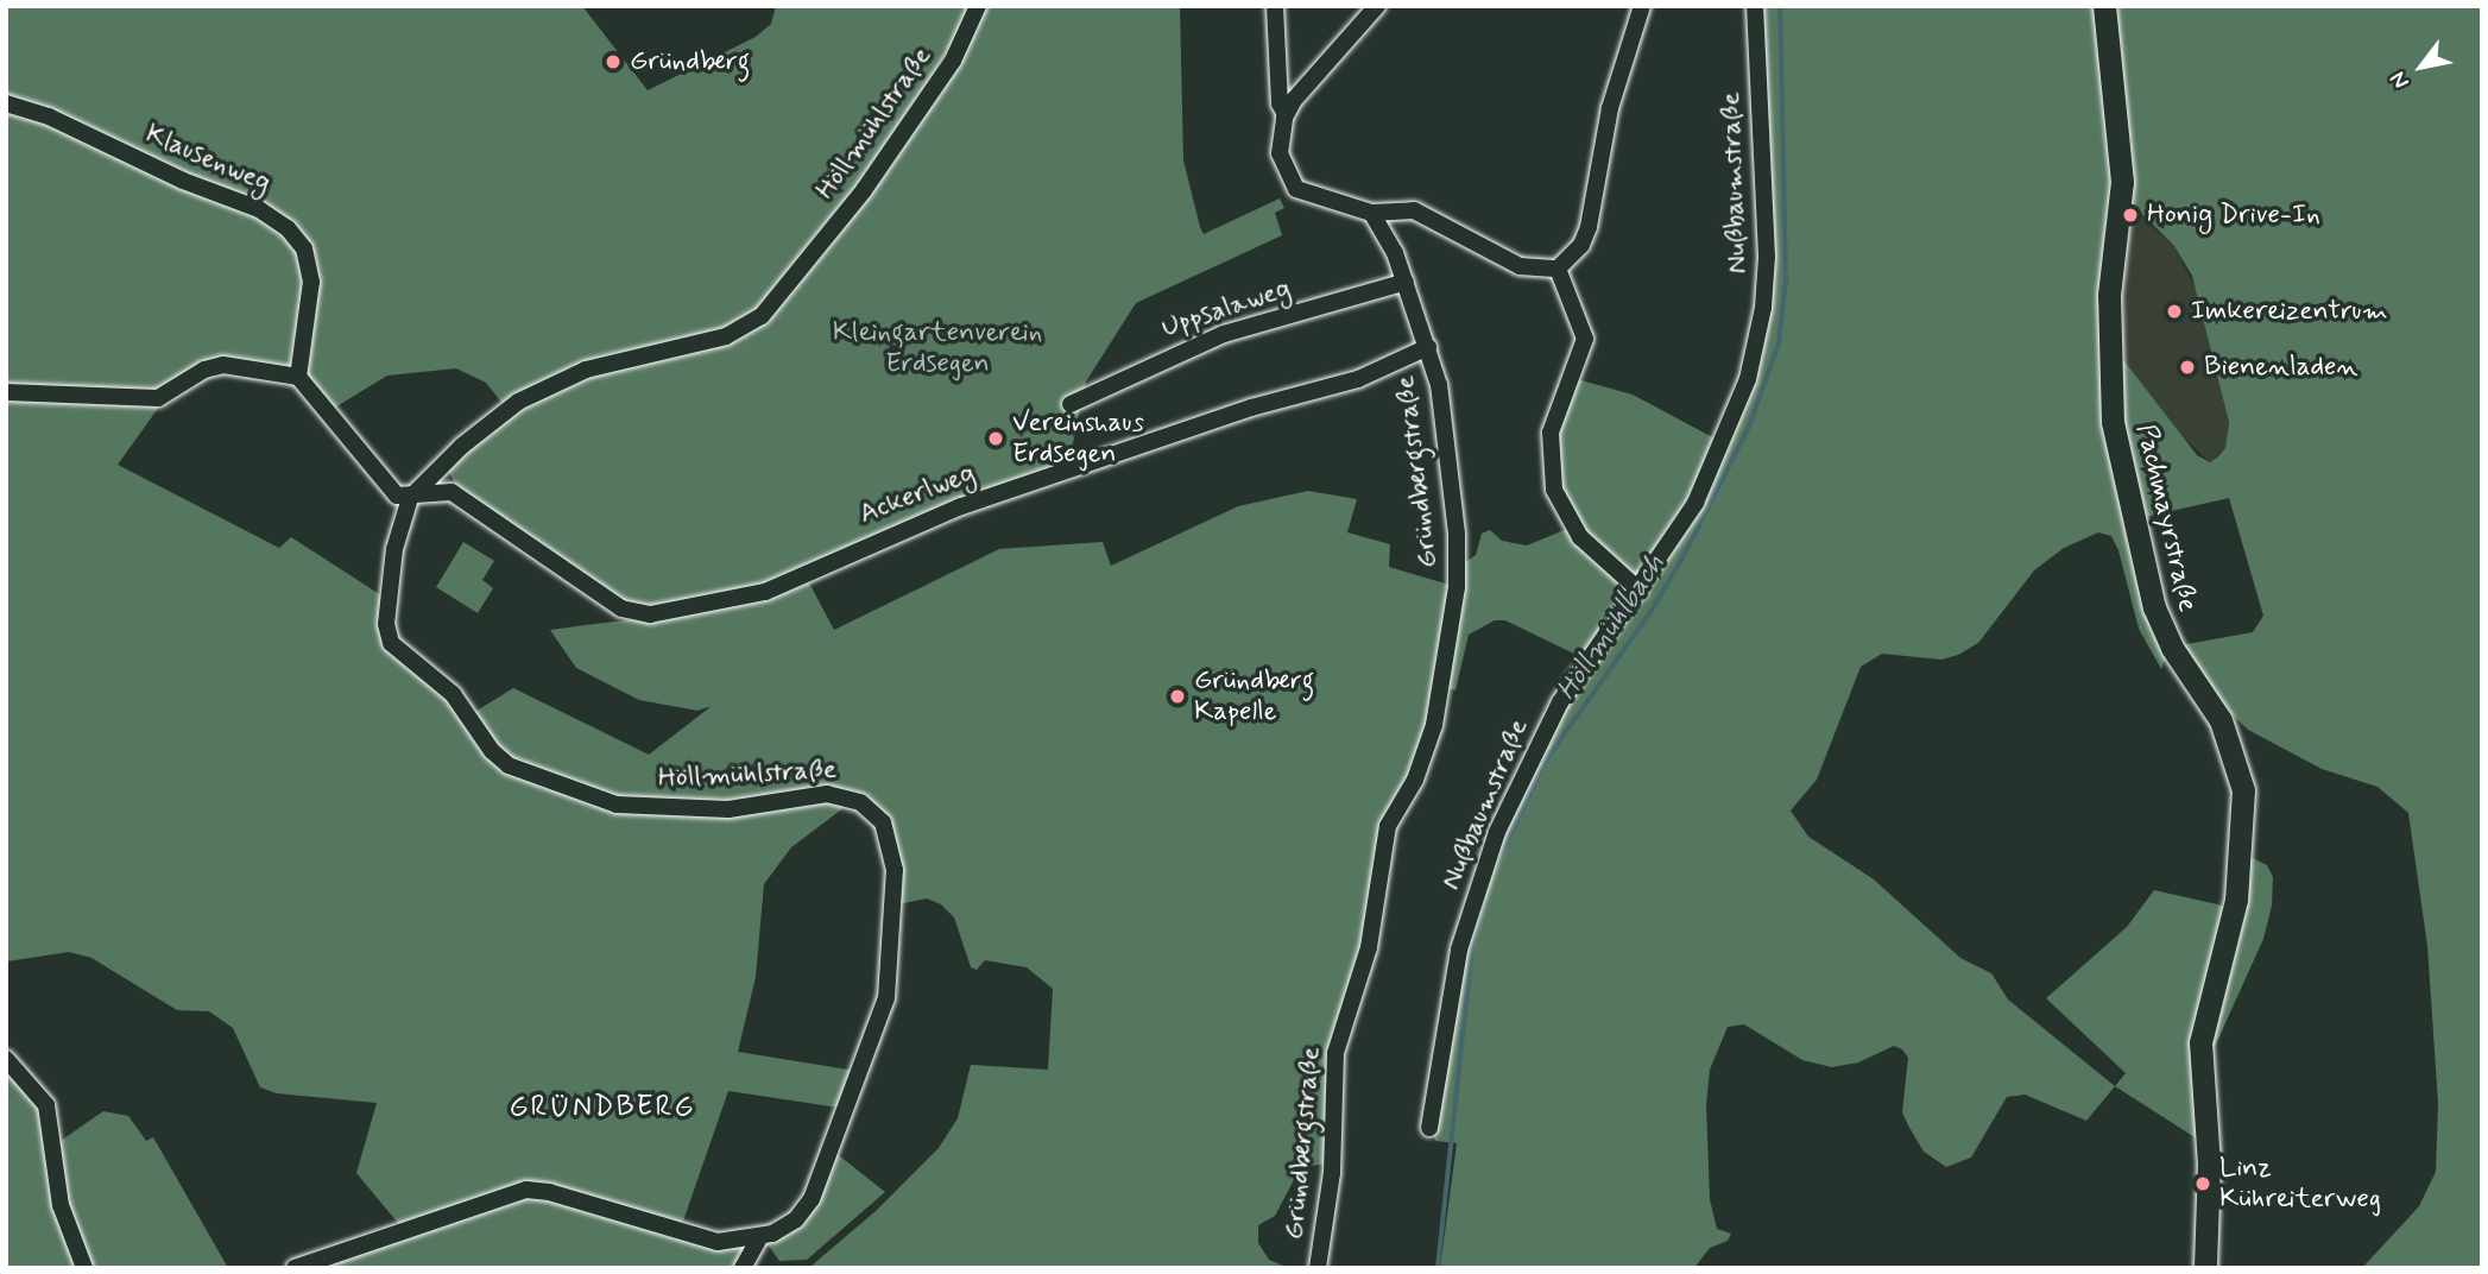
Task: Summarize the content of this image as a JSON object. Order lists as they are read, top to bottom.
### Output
{
  "streets": {
    "street": [
      "Höllmühlstraße",
      "Klausenweg",
      "Nußbaumstraße",
      "Uppsalaweg",
      "Gründbergstraße",
      "Ackerlweg",
      "Pachmayrstraße"
    ]
  },
  "crossings": [
    ["Uppsalaweg", "Gründbergstraße"],
    ["Gründbergstraße", "Ackerlweg"]
  ],
  "districts": ["GRÜNDBERG"],
  "water": ["Höllmühlbach"],
  "parks": ["Kleingartenverein Erdsegen"],
  "places": [
    "Gründberg",
    "Honig Drive-In",
    "Imkereizentrum",
    "Bienenladen",
    "Vereinshaus Erdsegen",
    "Gründberg Kapelle",
    "Linz Kühreiterweg"
  ],
  "north": "bottom left"
}
